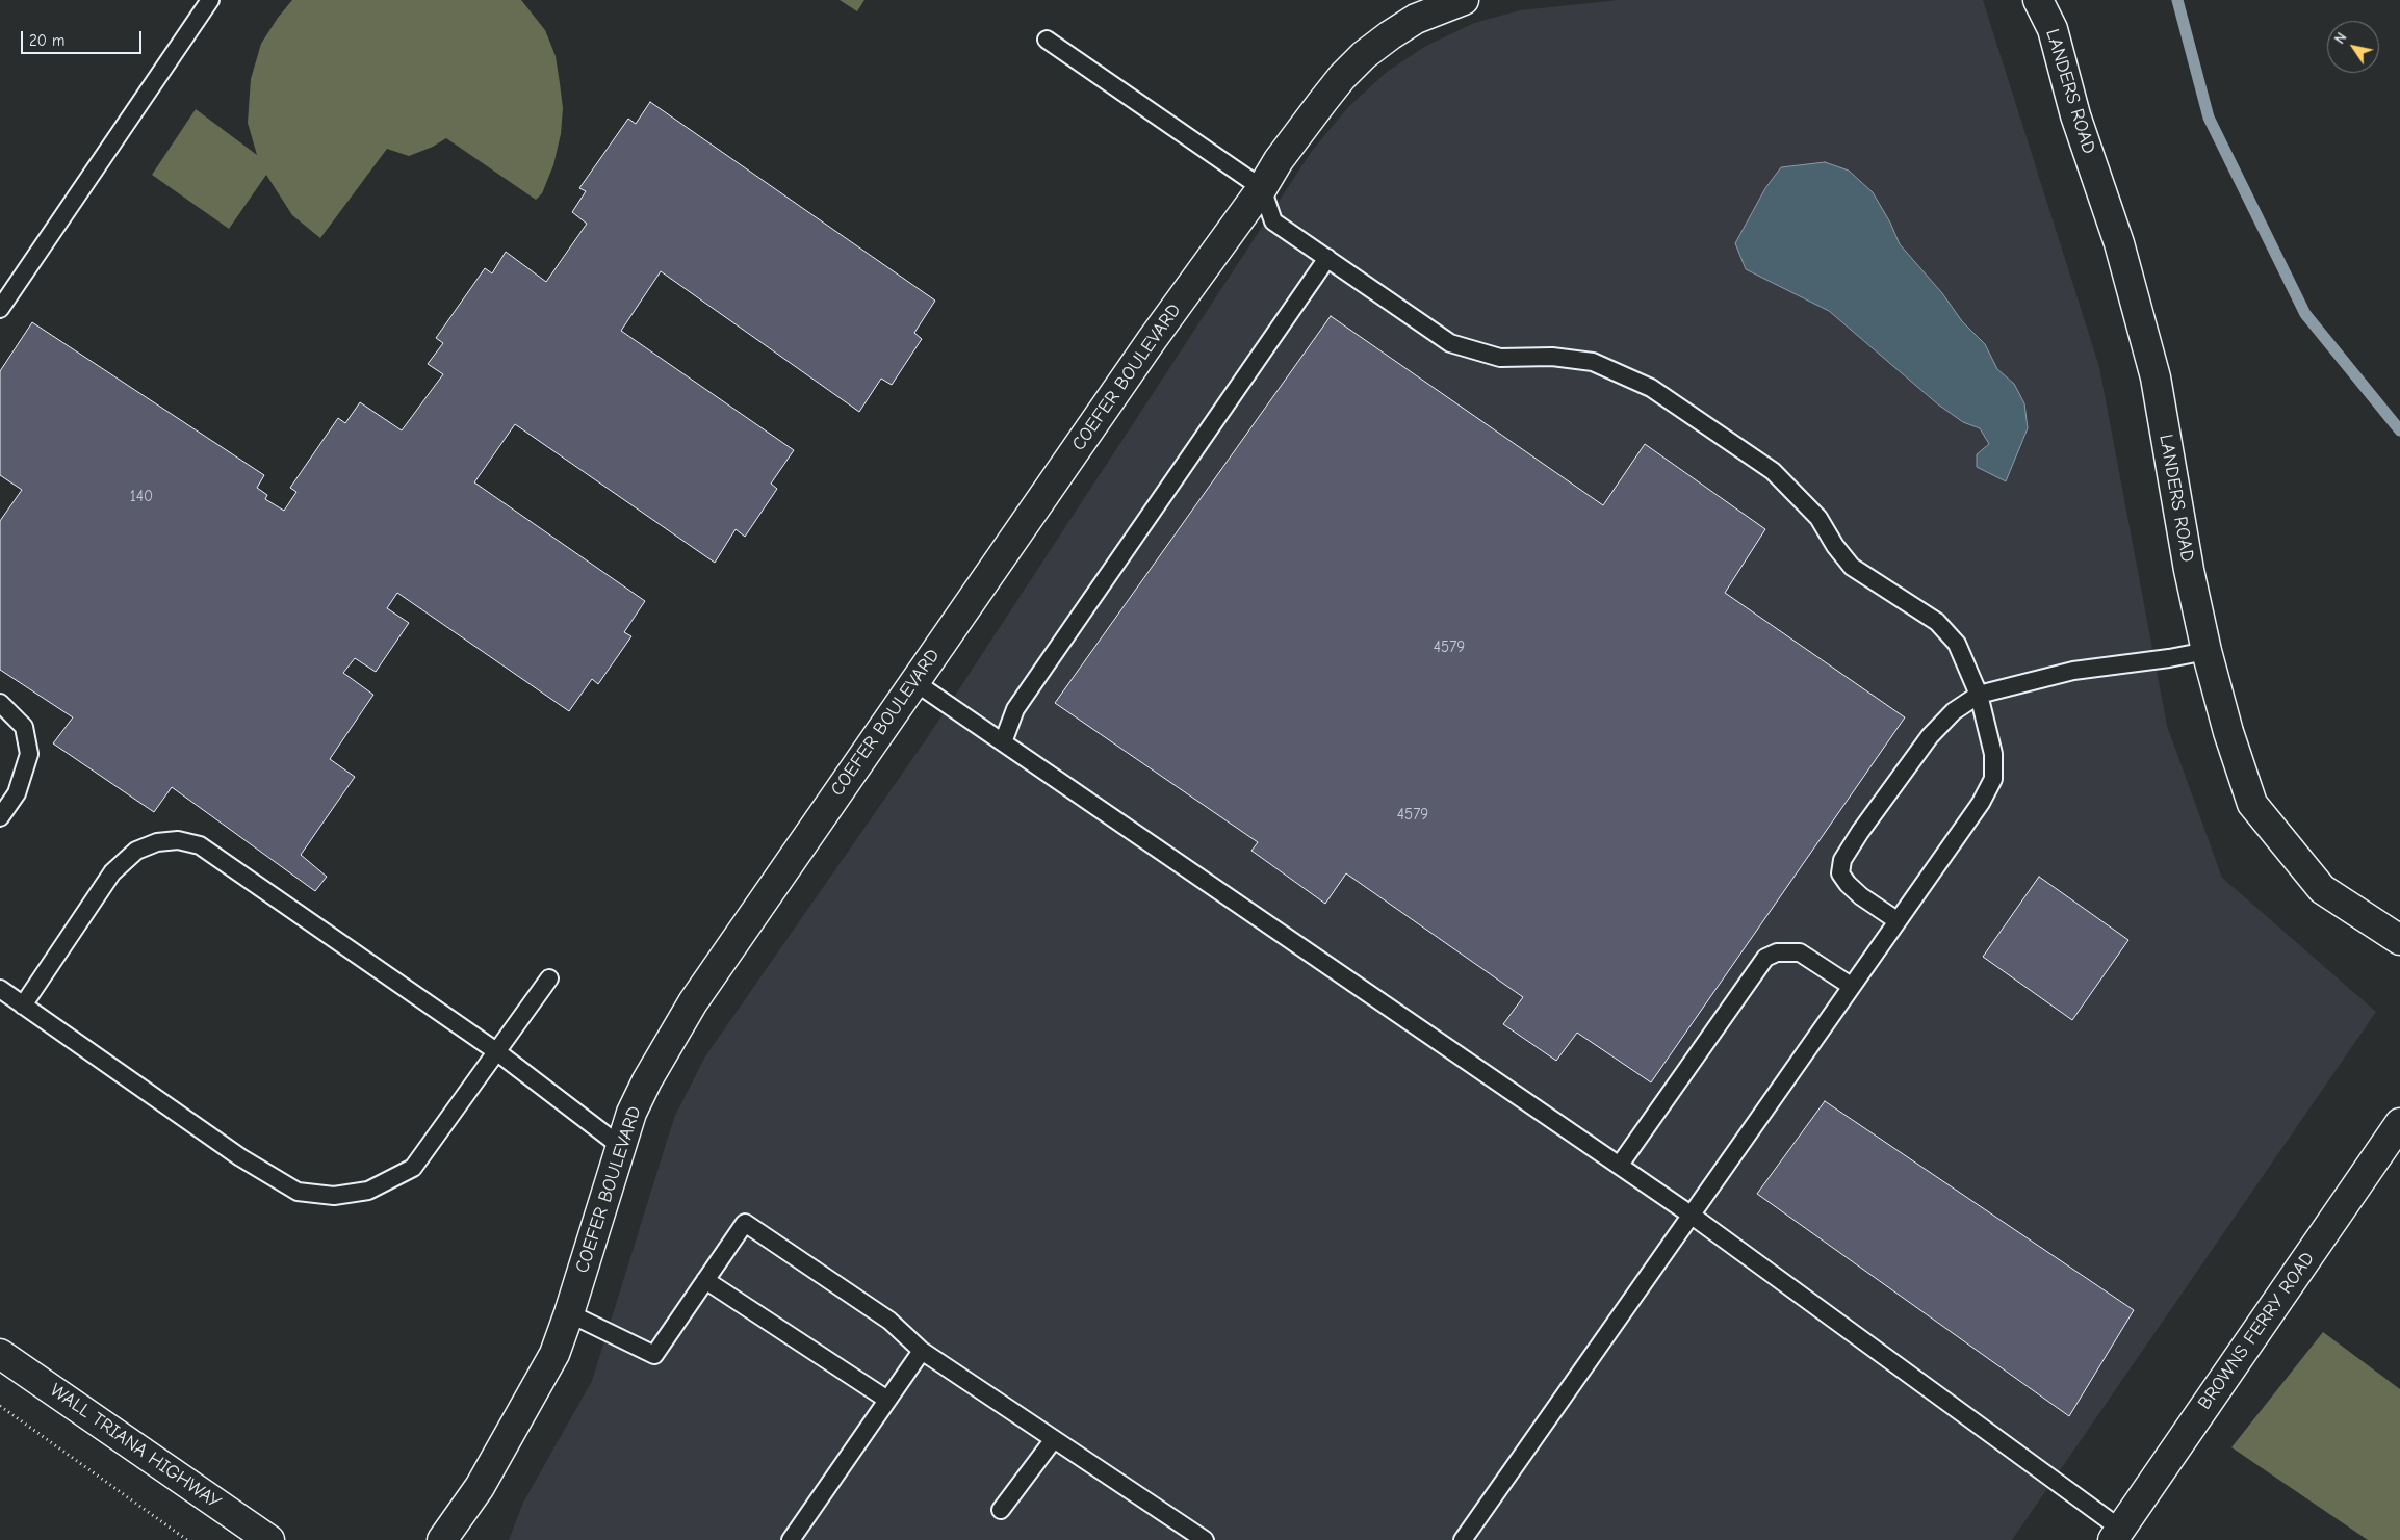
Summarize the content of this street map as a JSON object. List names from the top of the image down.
{
  "streets": {
    "street": [
      "LANDERS ROAD",
      "COEFER BOULEVARD",
      "BROWNS FERRY ROAD",
      "WALL TRIANA HIGHWAY"
    ]
  },
  "house_numbers": ["140", "4579", "4579"],
  "scale_bar": "20 m",
  "north": "top left"
}
